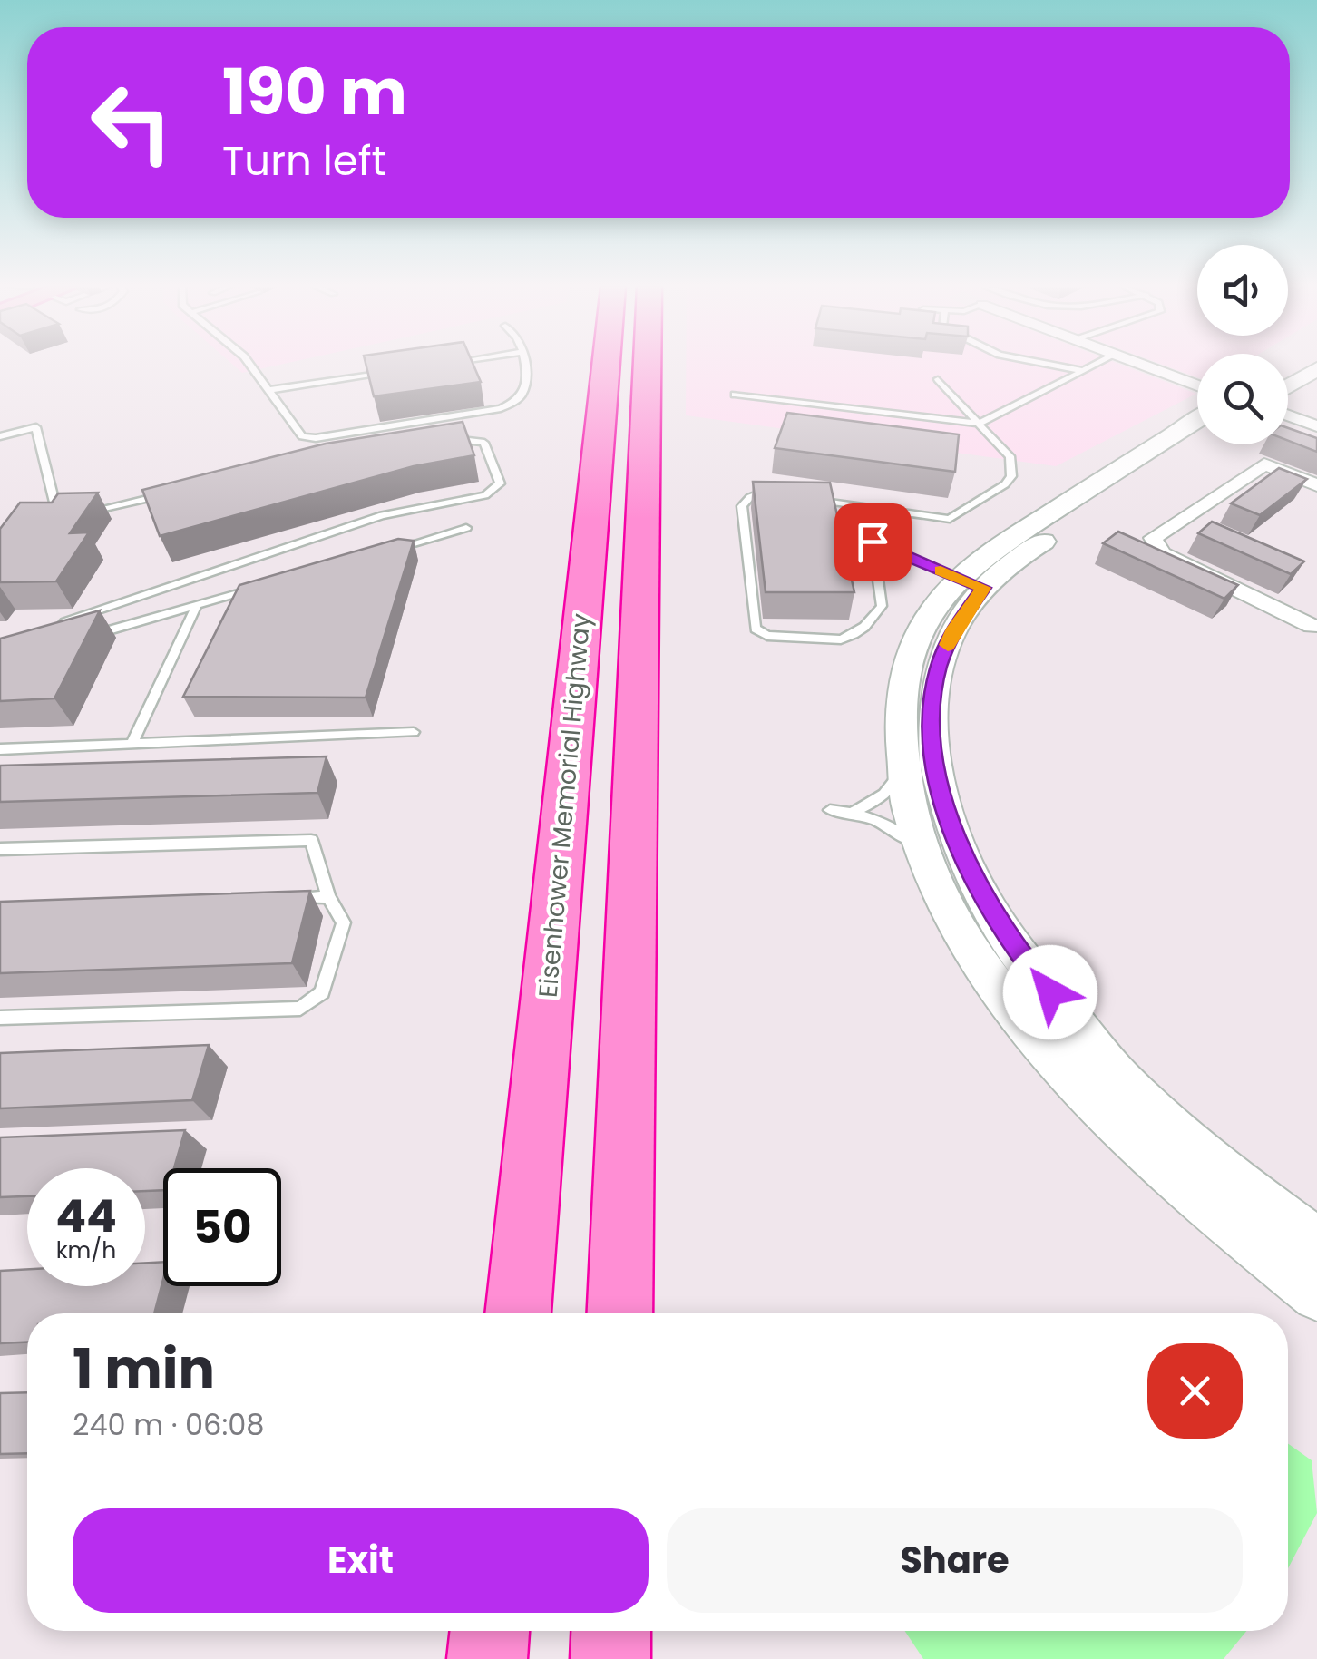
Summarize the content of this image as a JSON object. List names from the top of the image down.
{
  "streets": {
    "highway": ["Eisenhower Memorial Highway"]
  },
  "page": {
    "turn": ["190 m", "Turn left"],
    "speed": "44 km/h",
    "limit": "50",
    "heading": ["1 min", "240 m · 06:08"],
    "buttons": ["Exit", "Share"]
  }
}
